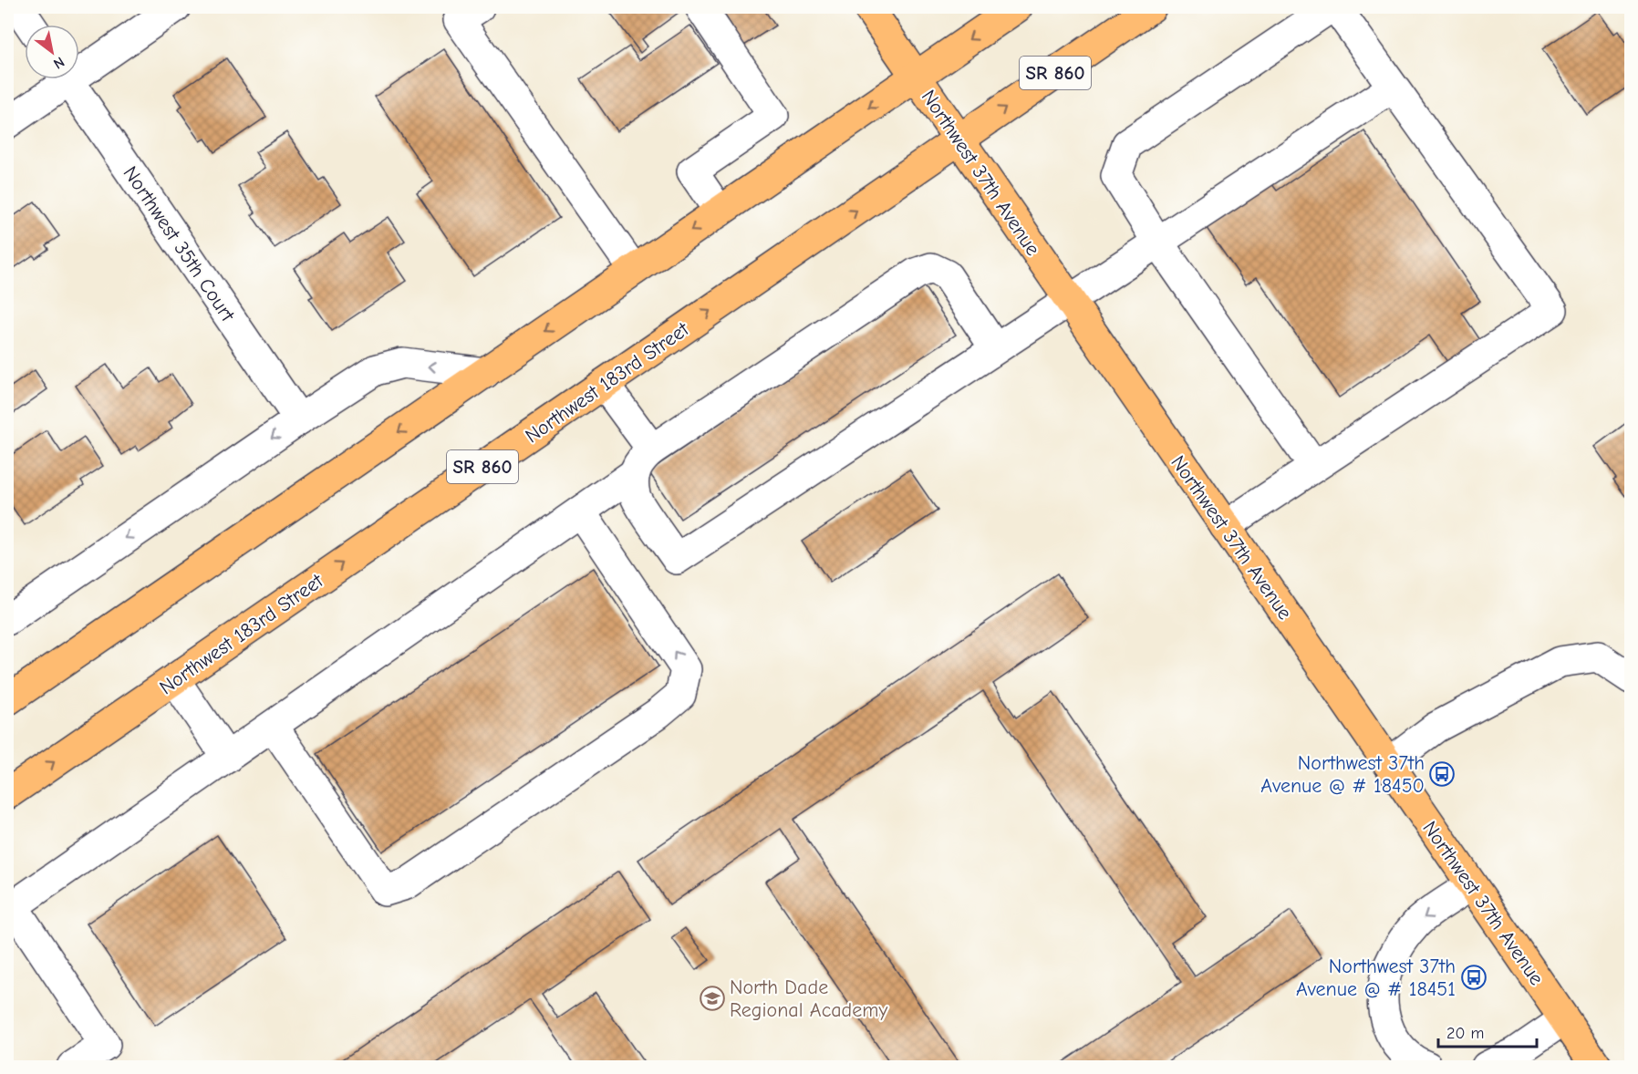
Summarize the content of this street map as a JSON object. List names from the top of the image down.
{
  "streets": {
    "main road": ["SR 860", "Northwest 37th Avenue", "Northwest 183rd Street"],
    "street": ["Northwest 35th Court"]
  },
  "crossings": [
    ["Northwest 37th Avenue", "Northwest 183rd Street"]
  ],
  "places": {
    "bus stop": ["Northwest 37th Avenue @ # 18450", "Northwest 37th Avenue @ # 18451"],
    "school or university": ["North Dade Regional Academy"]
  },
  "scale_bar": "20 m",
  "north": "bottom right"
}
